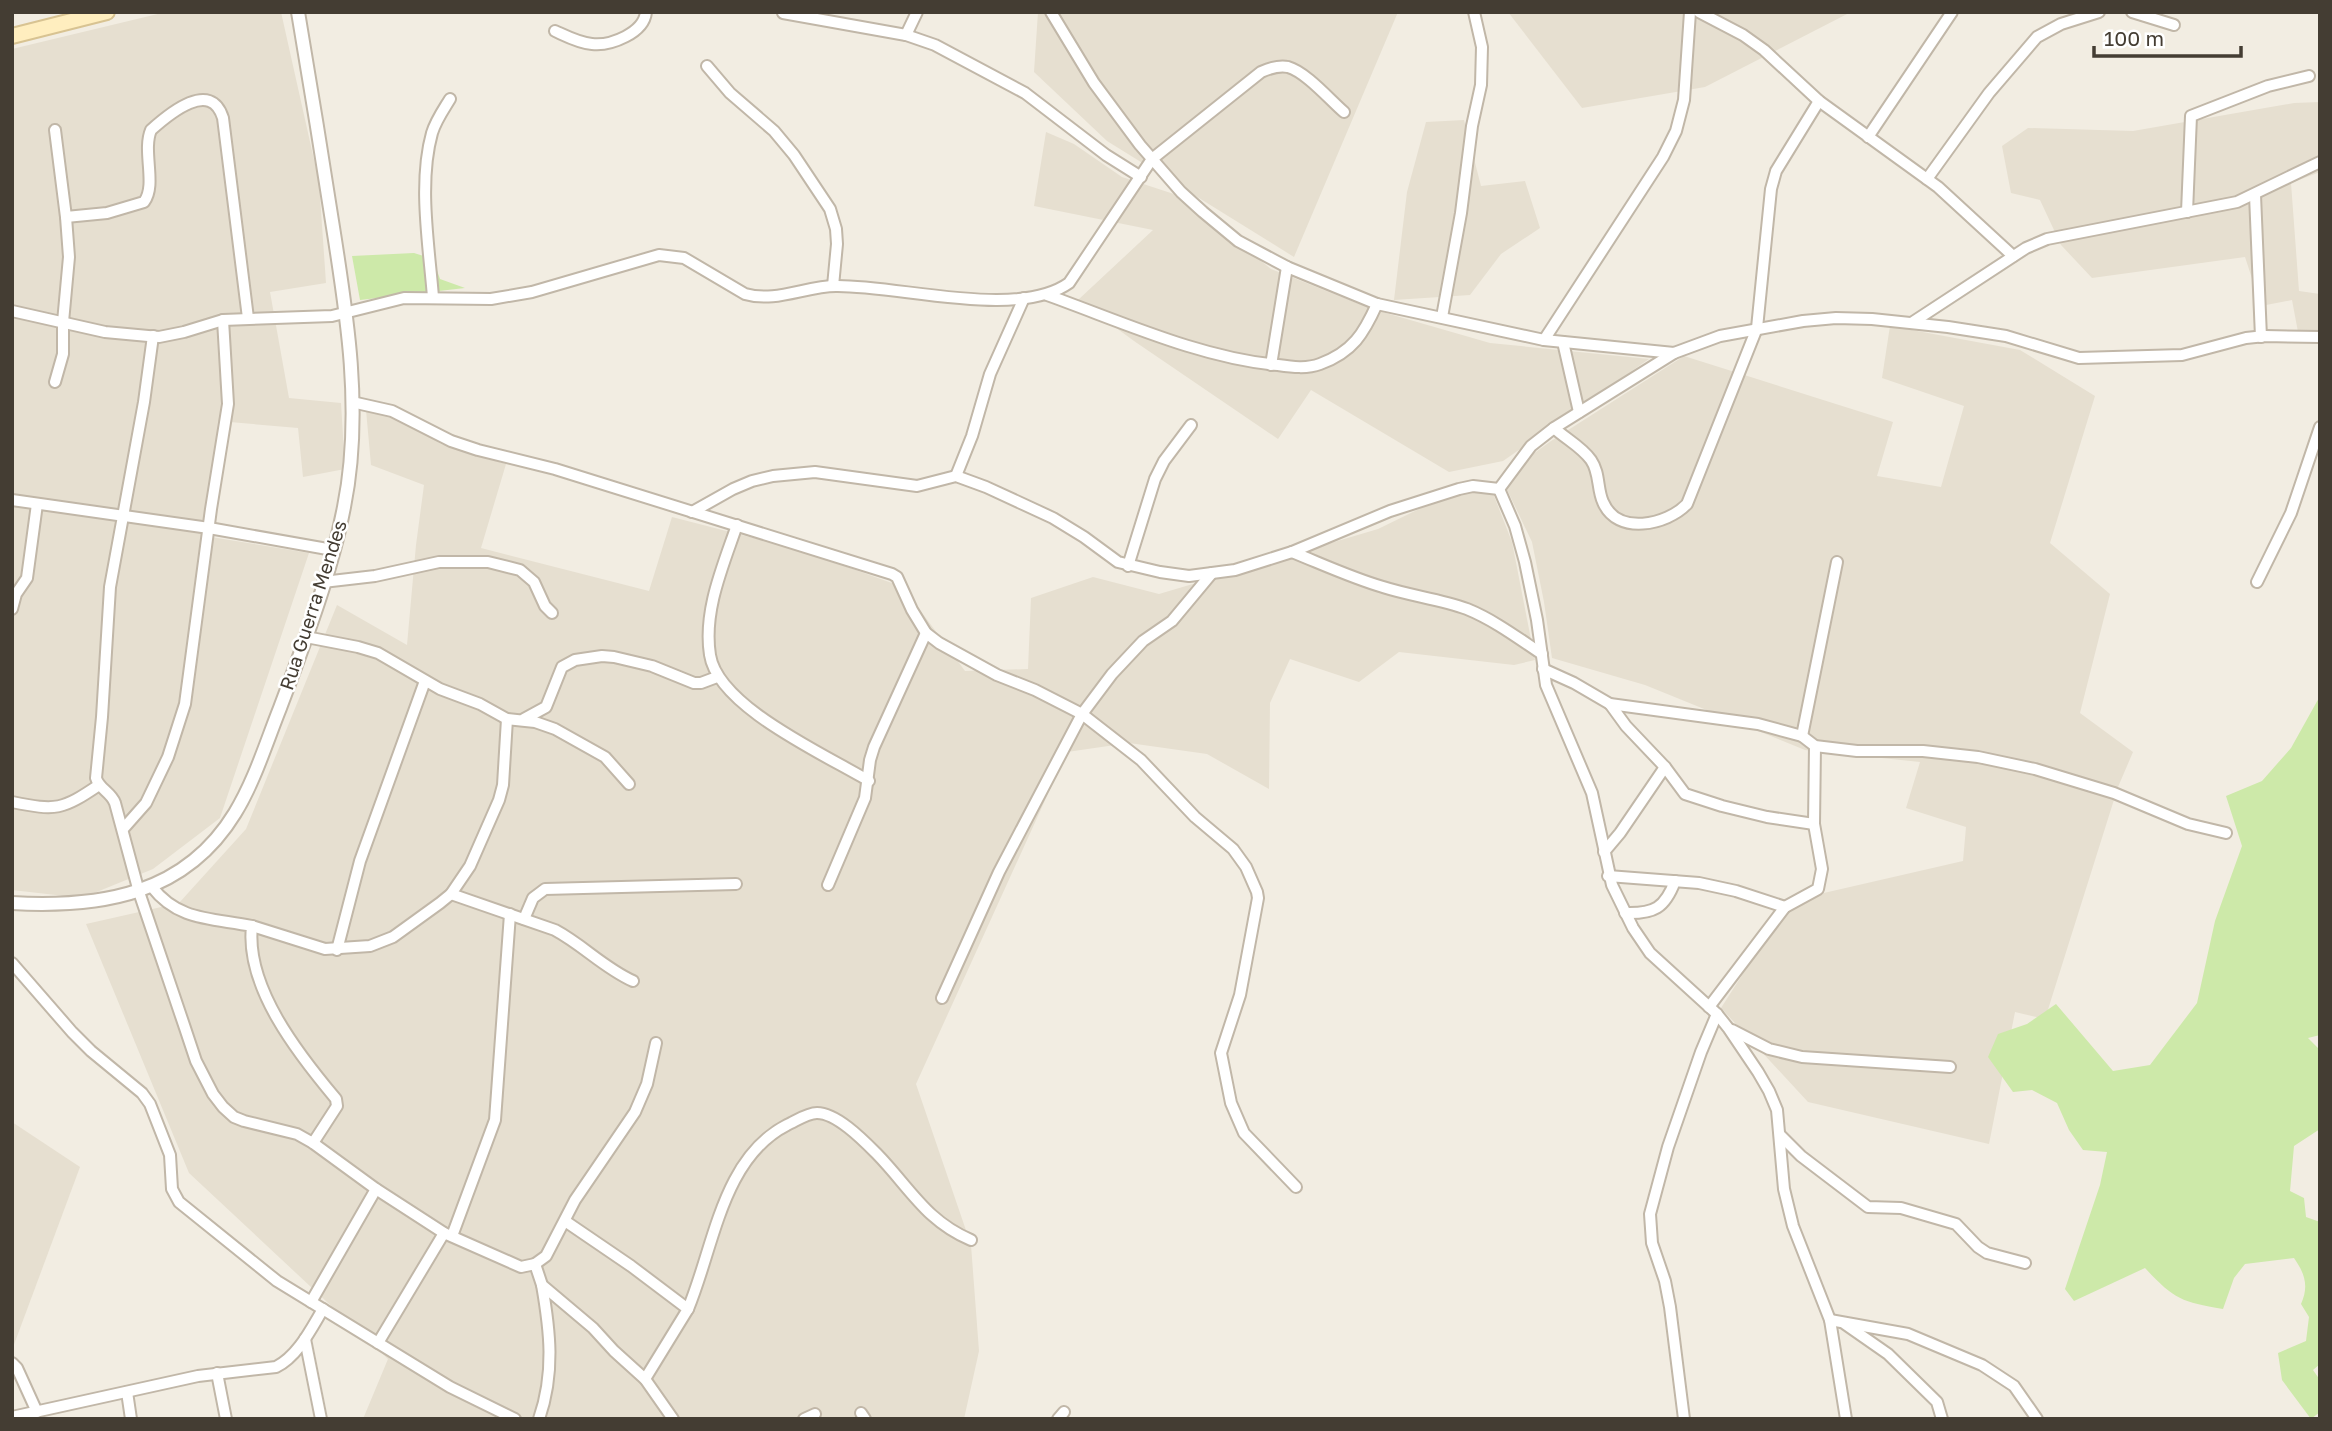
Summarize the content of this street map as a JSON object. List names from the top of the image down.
{
  "streets": {
    "street": ["Rua Guerra Mendes"]
  },
  "scale_bar": "100 m"
}
